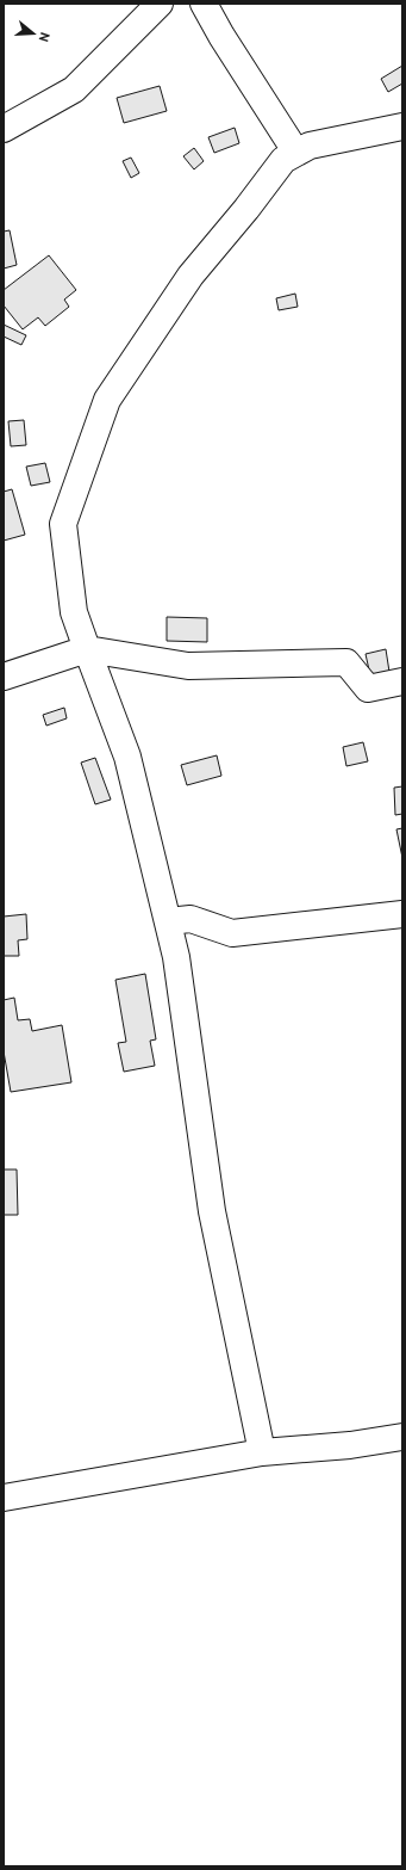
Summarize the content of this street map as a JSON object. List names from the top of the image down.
{
  "north": "right"
}
